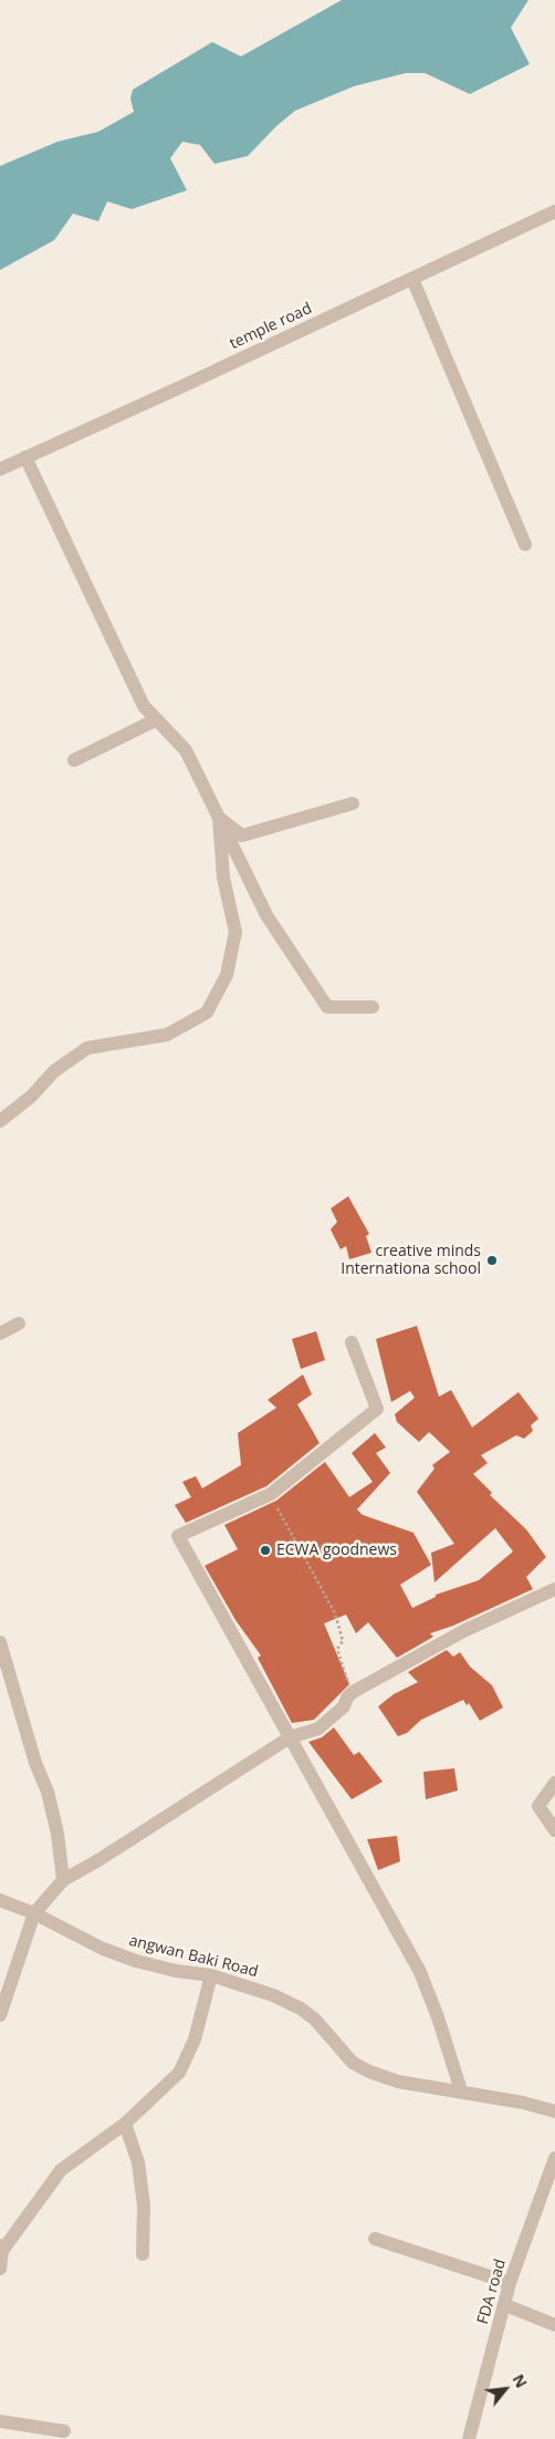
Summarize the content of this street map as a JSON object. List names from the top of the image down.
{
  "streets": {
    "street": ["temple road", "angwan Baki Road", "FDA road"]
  },
  "places": ["creative minds Internationa school", "ECWA goodnews"],
  "north": "top right"
}
